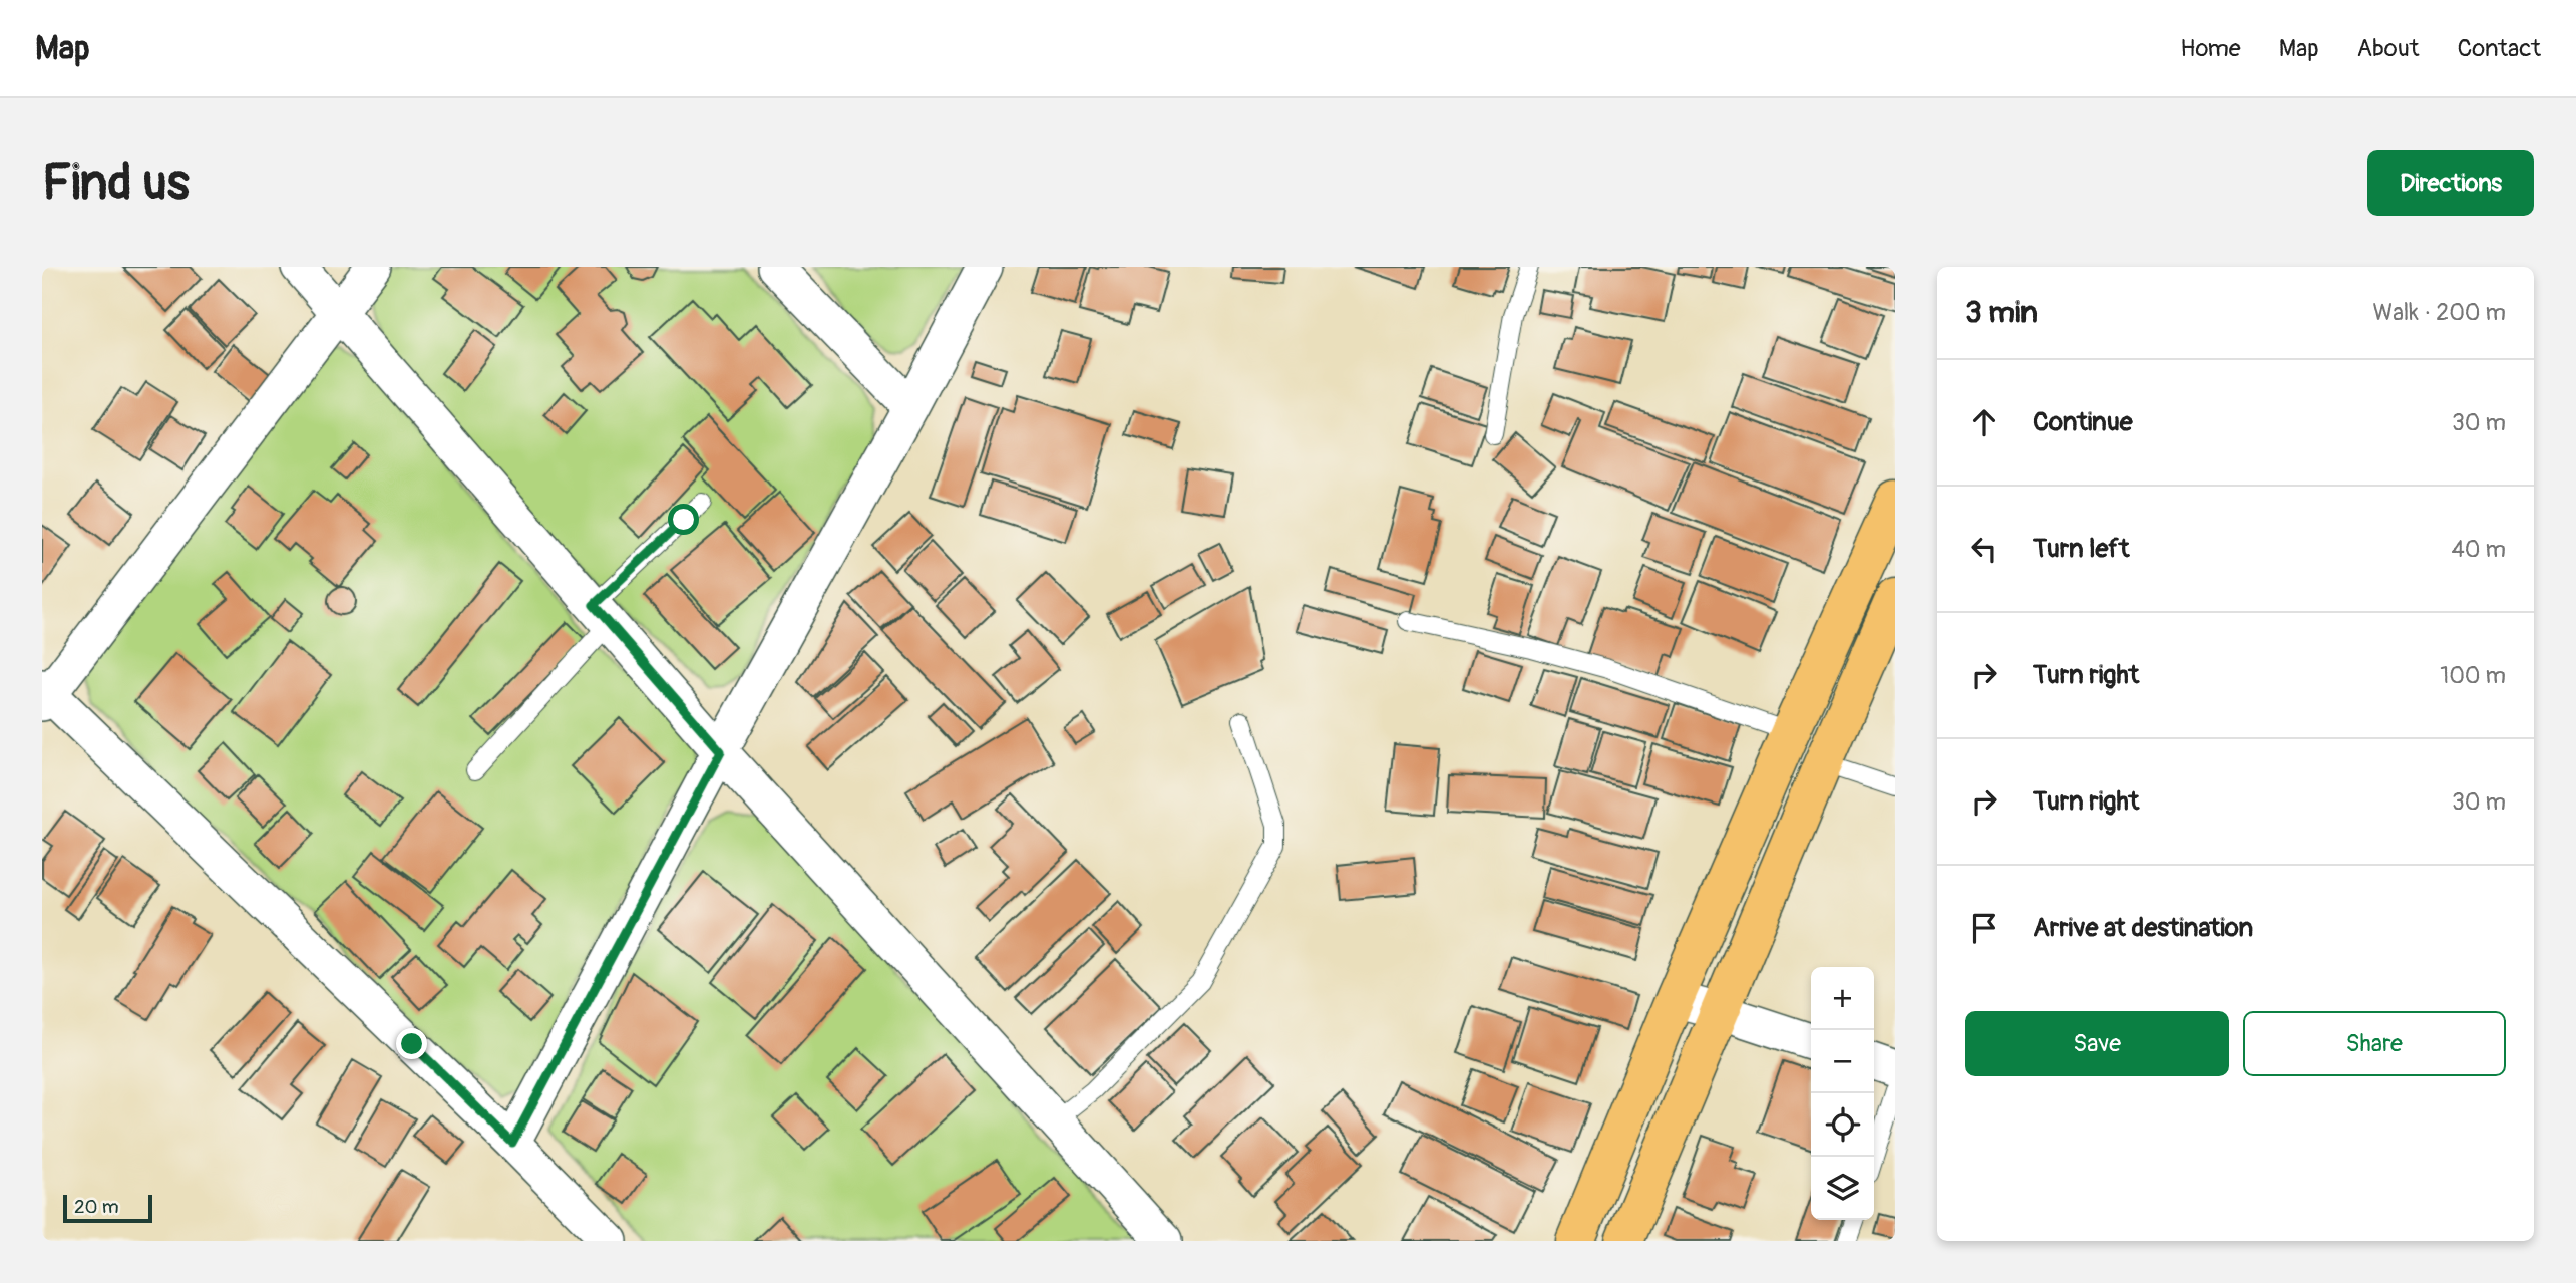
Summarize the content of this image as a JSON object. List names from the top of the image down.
{
  "scale_bar": "20 m",
  "page": {
    "header": "Map",
    "nav": [
      "Home",
      "Map",
      "About",
      "Contact"
    ],
    "buttons": [
      "Directions",
      ["Save", "Share"]
    ],
    "title": "Find us",
    "heading": ["3 min", "Walk · 200 m"],
    "list": [
      ["Continue", "30 m"],
      ["Turn left", "40 m"],
      ["Turn right", "100 m"],
      ["Turn right", "30 m"],
      "Arrive at destination"
    ],
    "map_buttons": ["+", "−"],
    "scale": "20 m"
  }
}
